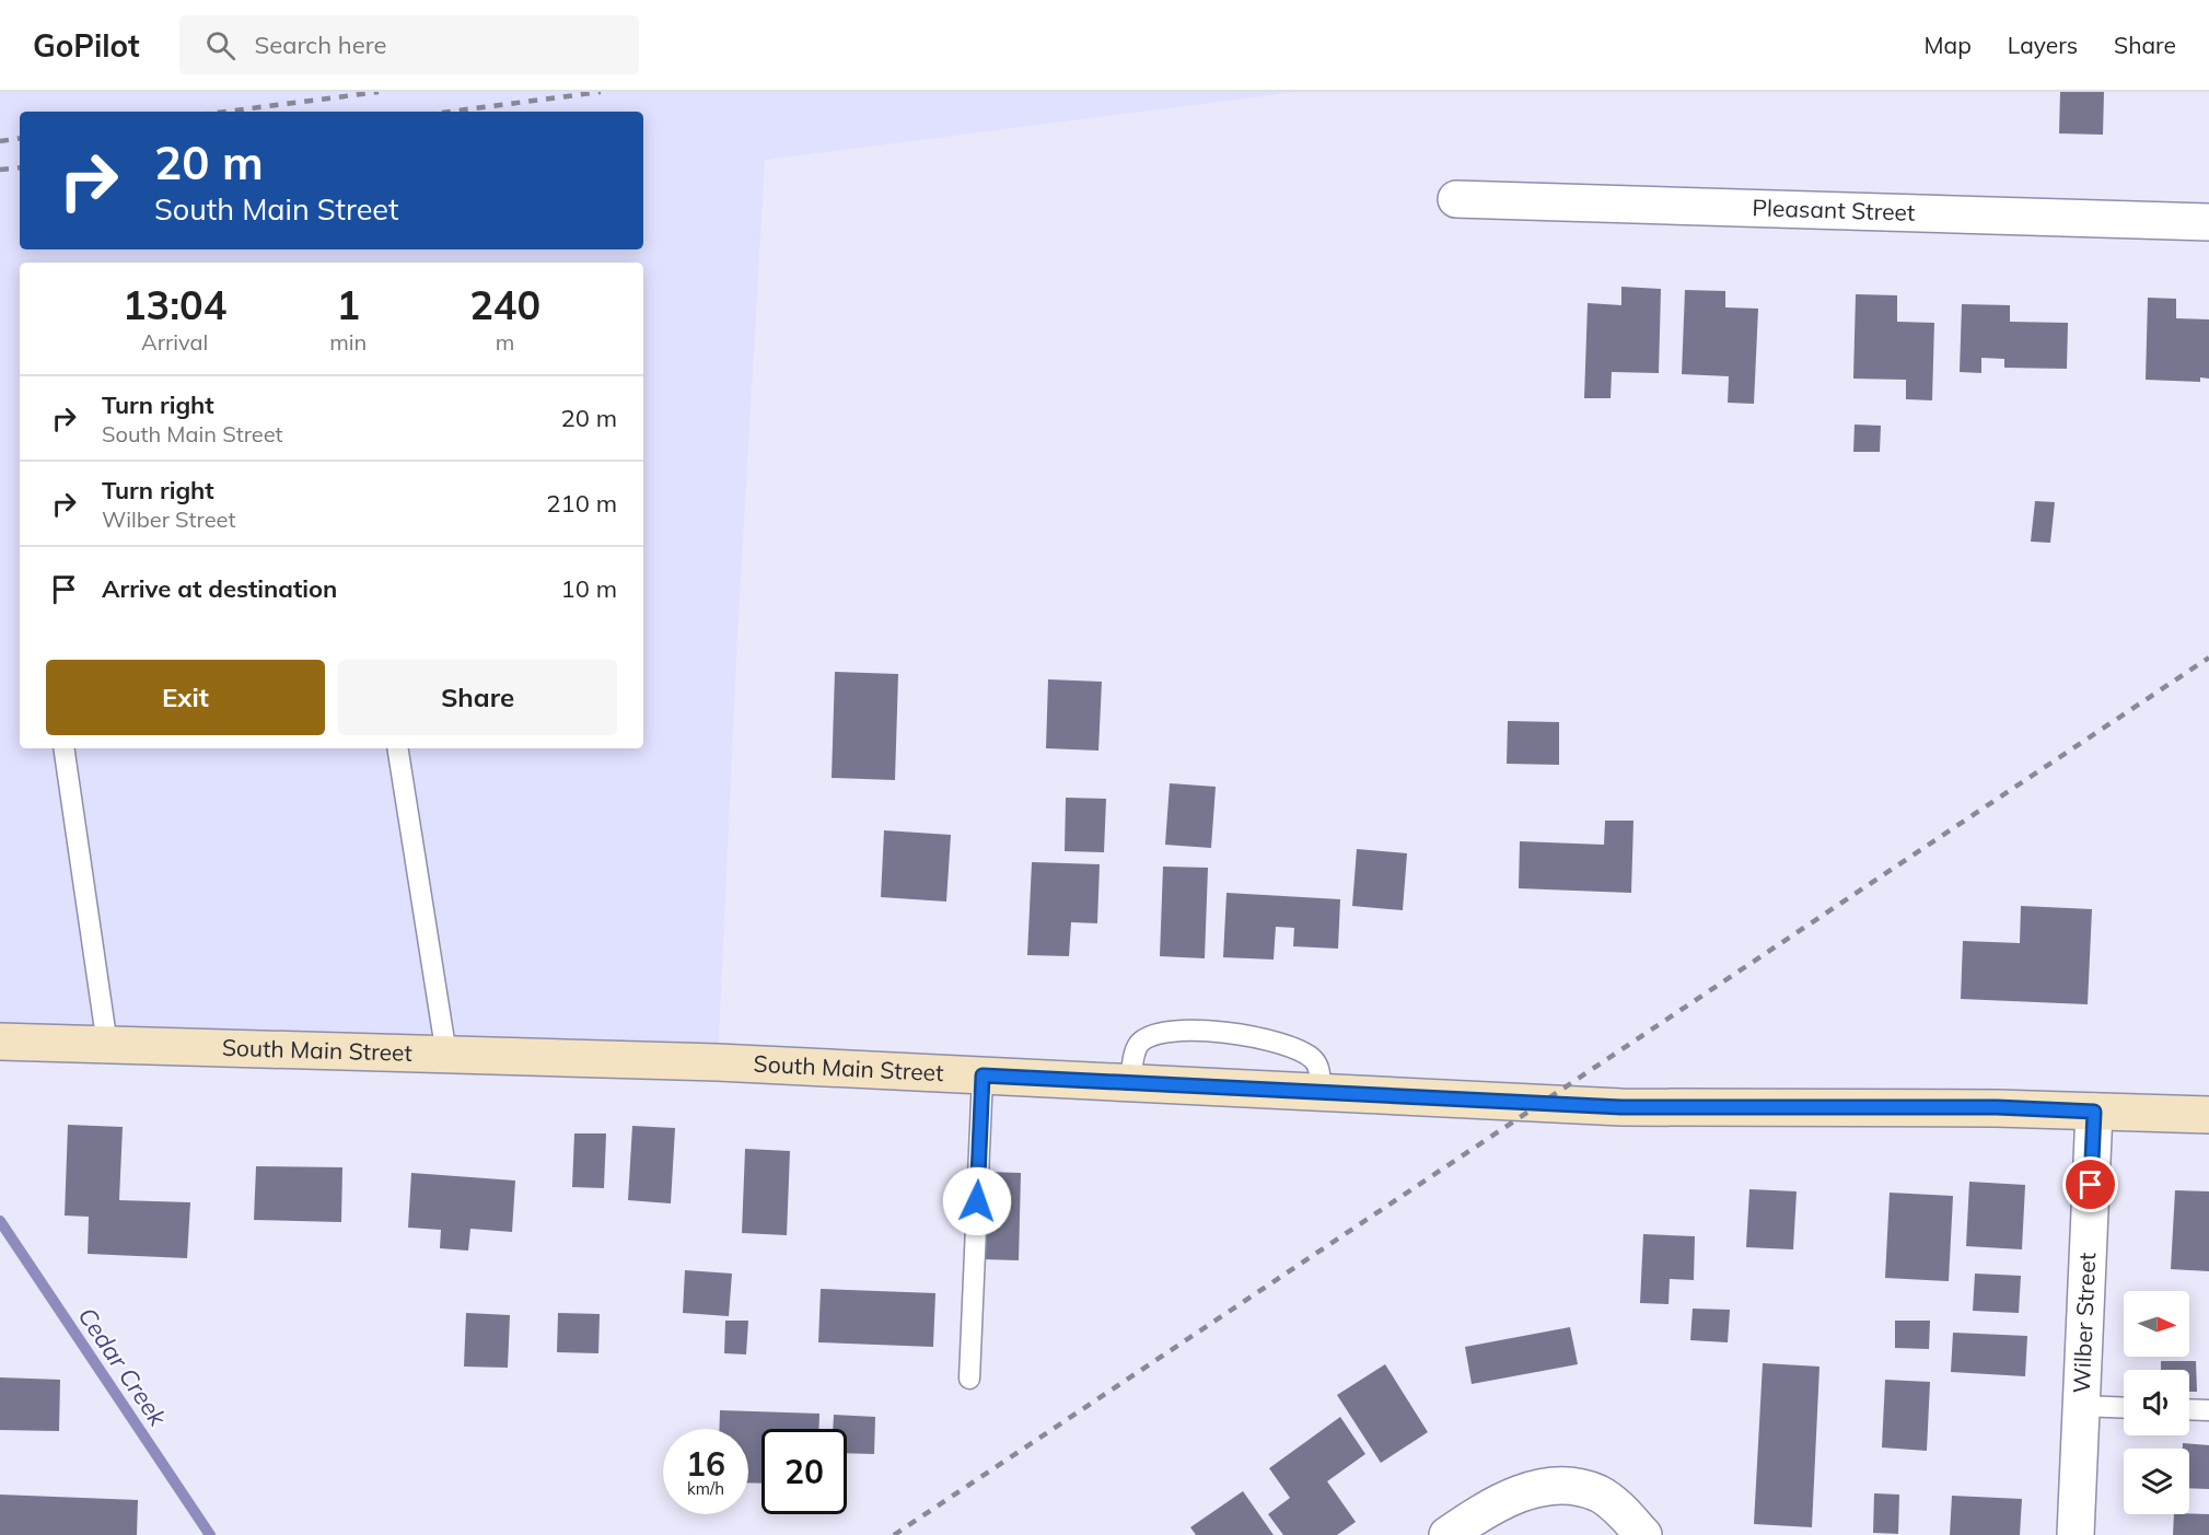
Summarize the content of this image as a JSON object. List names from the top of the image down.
{
  "streets": {
    "street": ["Pleasant Street", "South Main Street", "Wilber Street"]
  },
  "crossings": [
    ["South Main Street", "Wilber Street"]
  ],
  "water": ["Cedar Creek"],
  "north": "right",
  "page": {
    "header": "GoPilot",
    "search": "Search here",
    "nav": ["Map", "Layers", "Share"],
    "turn": ["20 m", "South Main Street"],
    "eta": [
      "13:04",
      "Arrival",
      "1",
      "min",
      "240",
      "m"
    ],
    "list": [
      {
        "name": "Turn right",
        "note": "South Main Street",
        "value": "20 m"
      },
      {
        "name": "Turn right",
        "note": "Wilber Street",
        "value": "210 m"
      },
      {
        "name": "Arrive at destination",
        "value": "10 m"
      }
    ],
    "buttons": ["Exit", "Share"],
    "speed": "16 km/h",
    "limit": "20"
  }
}
